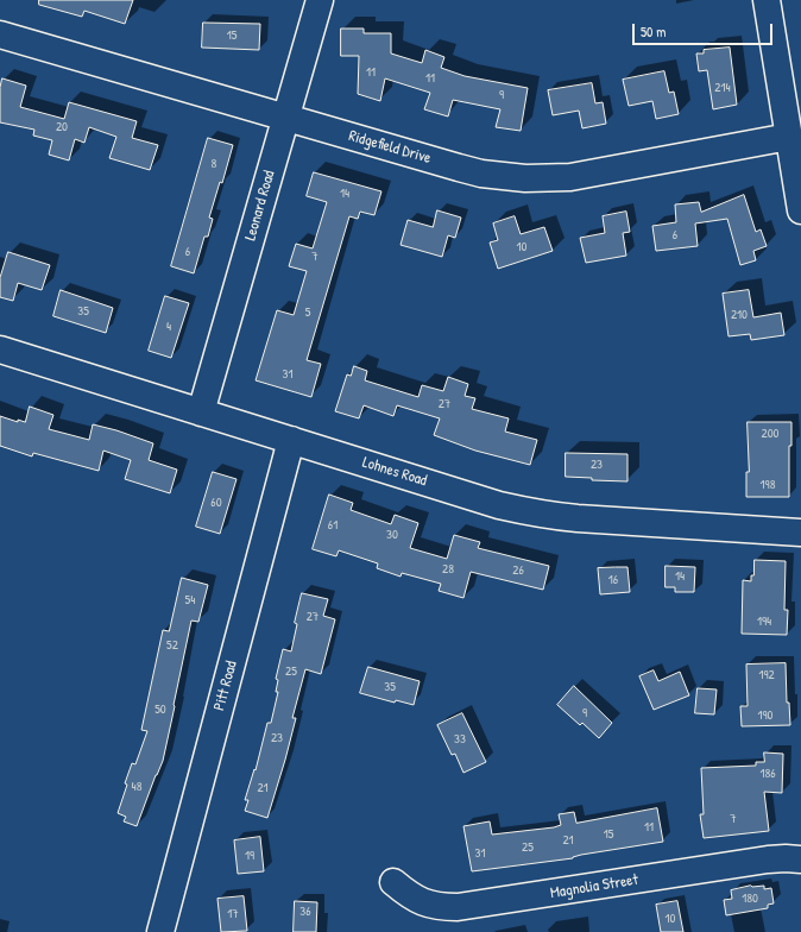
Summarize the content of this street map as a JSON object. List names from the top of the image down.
{
  "streets": {
    "street": [
      "Ridgefield Drive",
      "Leonard Road",
      "Lohnes Road",
      "Pitt Road",
      "Magnolia Street"
    ]
  },
  "crossings": [
    ["Ridgefield Drive", "Leonard Road"],
    ["Leonard Road", "Lohnes Road"],
    ["Lohnes Road", "Pitt Road"]
  ],
  "house_numbers": [
    "15",
    "11",
    "11",
    "214",
    "9",
    "20",
    "8",
    "14",
    "6",
    "10",
    "6",
    "7",
    "35",
    "5",
    "210",
    "4",
    "31",
    "27",
    "200",
    "23",
    "198",
    "60",
    "61",
    "30",
    "28",
    "26",
    "14",
    "16",
    "54",
    "27",
    "194",
    "52",
    "25",
    "192",
    "35",
    "50",
    "9",
    "190",
    "23",
    "33",
    "186",
    "48",
    "21",
    "7",
    "11",
    "15",
    "21",
    "25",
    "31",
    "19",
    "180",
    "36",
    "17",
    "10"
  ],
  "scale_bar": "50 m"
}
